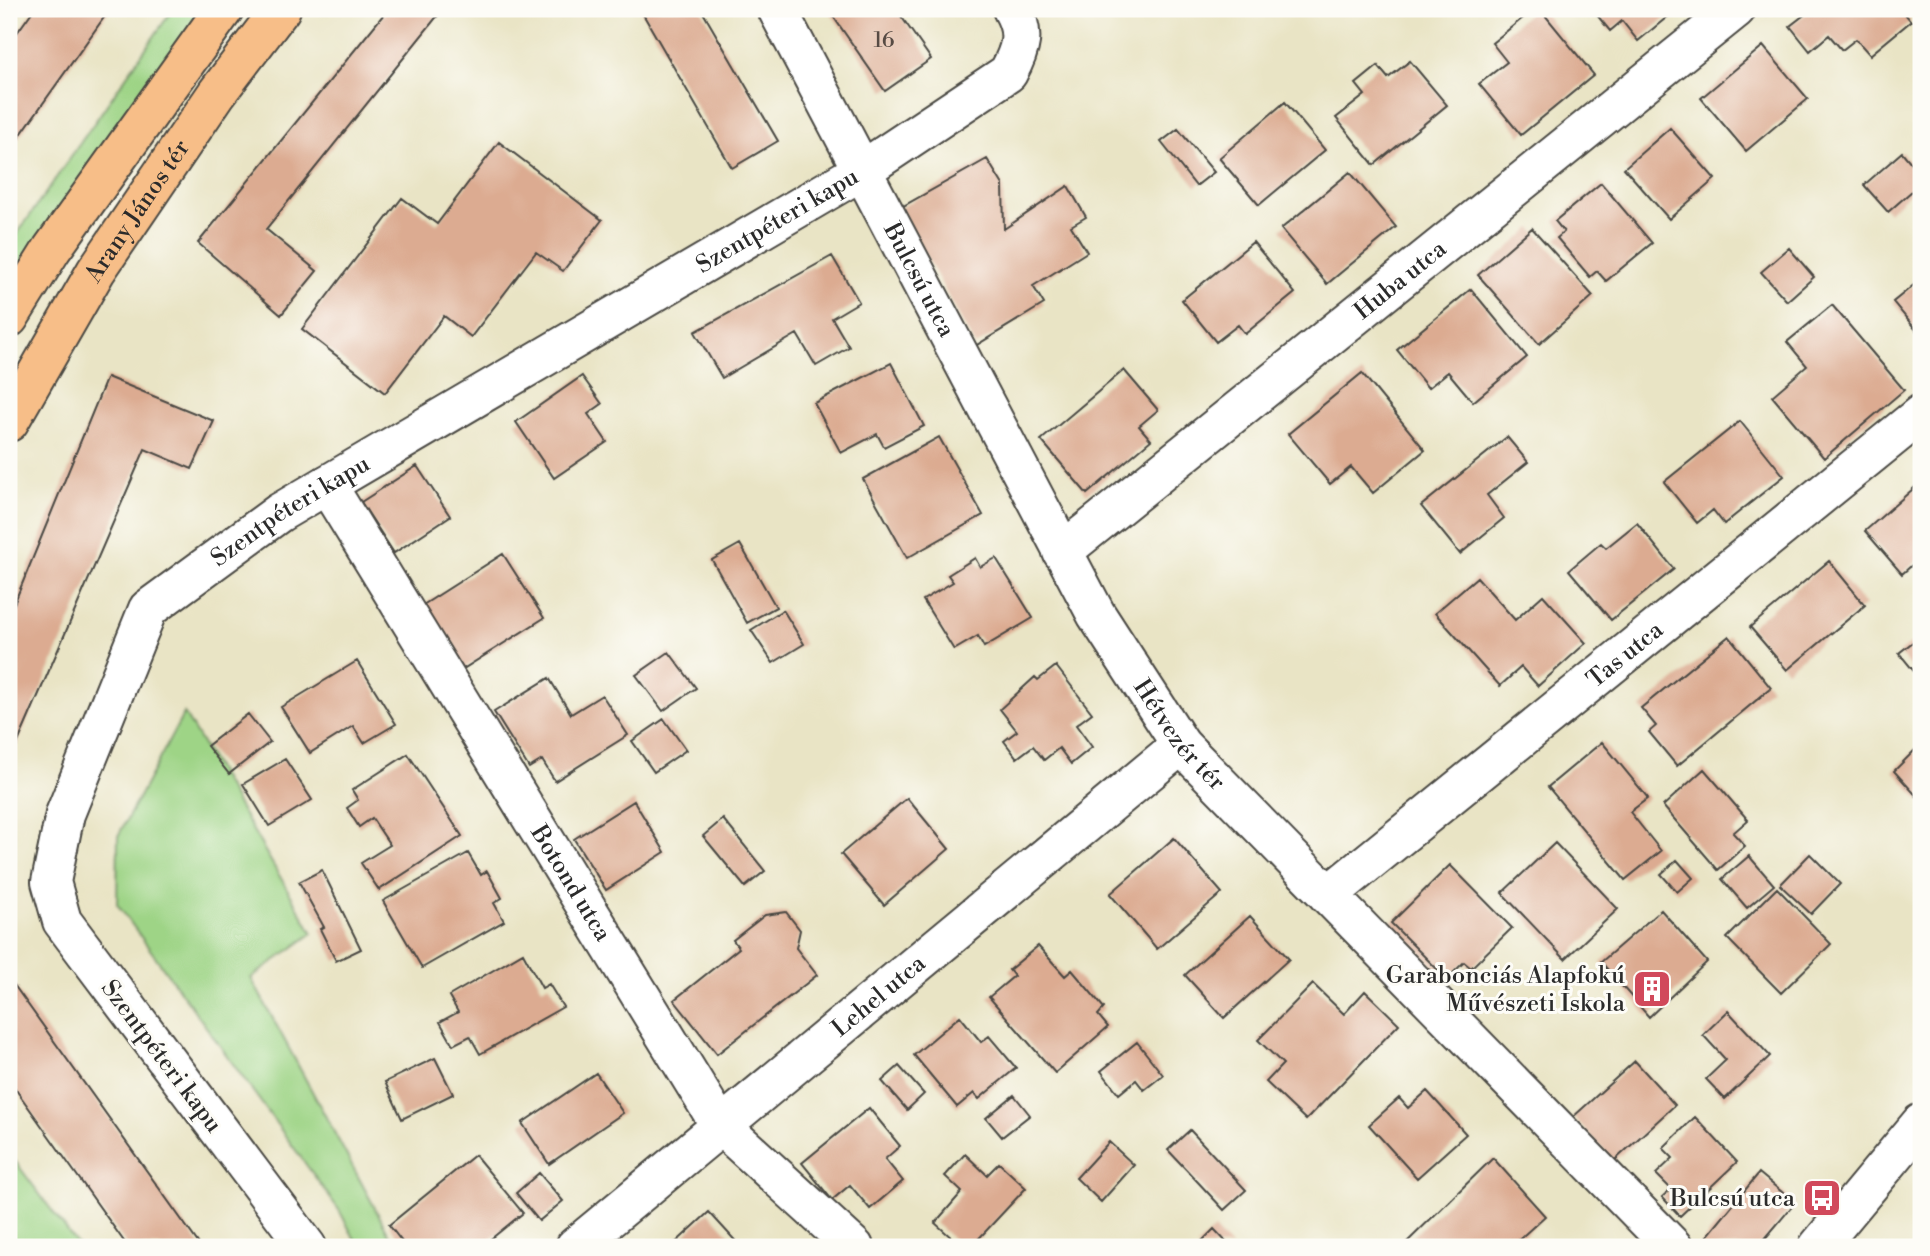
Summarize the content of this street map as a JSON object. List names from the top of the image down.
{
  "streets": {
    "main road": ["Arany János tér"],
    "street": [
      "Szentpéteri kapu",
      "Huba utca",
      "Bulcsú utca",
      "Tas utca",
      "Hétvezér tér",
      "Botond utca",
      "Lehel utca"
    ]
  },
  "crossings": [
    ["Szentpéteri kapu", "Bulcsú utca"],
    ["Szentpéteri kapu", "Botond utca"],
    ["Huba utca", "Bulcsú utca"],
    ["Huba utca", "Hétvezér tér"],
    ["Bulcsú utca", "Hétvezér tér"],
    ["Tas utca", "Hétvezér tér"],
    ["Hétvezér tér", "Lehel utca"],
    ["Botond utca", "Lehel utca"]
  ],
  "places": {
    "building": ["Garabonciás Alapfokú Művészeti Iskola"],
    "bus stop": ["Bulcsú utca"]
  },
  "house_numbers": ["16"]
}
